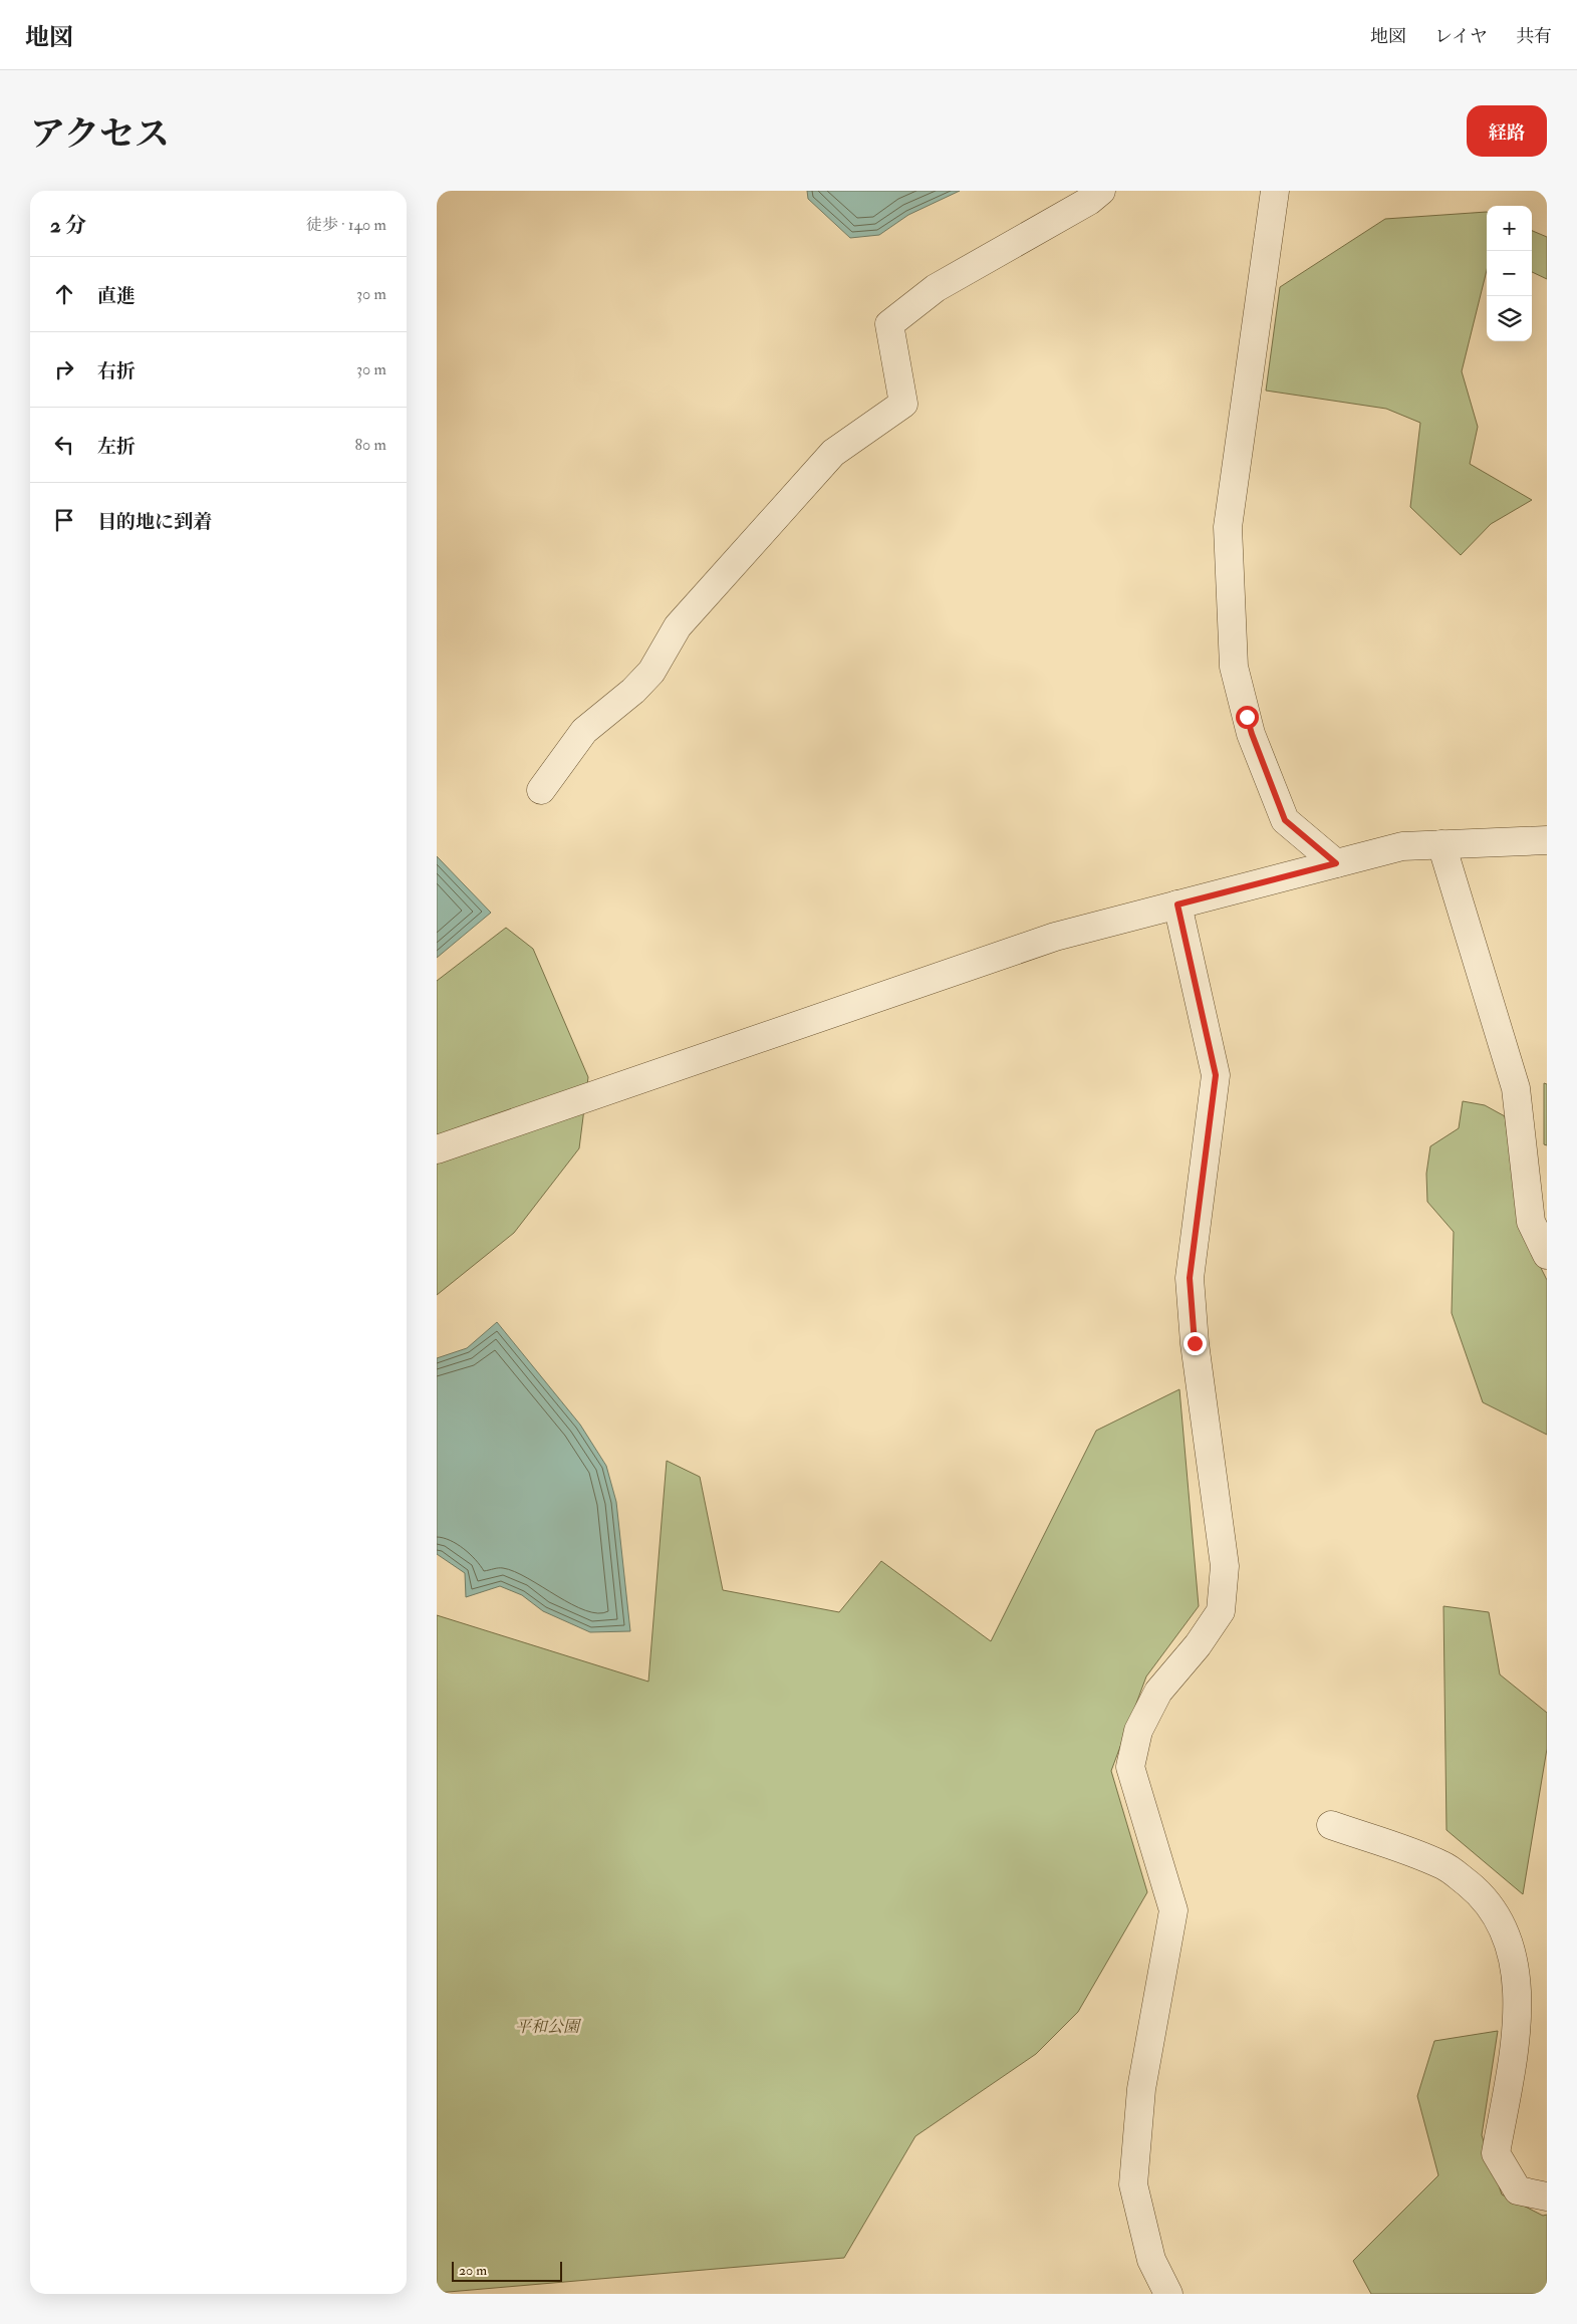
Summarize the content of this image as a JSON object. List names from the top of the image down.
{
  "parks": ["平和公園"],
  "scale_bar": "20 m",
  "page": {
    "header": "地図",
    "nav": ["地図", "レイヤ", "共有"],
    "title": "アクセス",
    "buttons": "経路",
    "heading": ["2 分", "徒歩 · 140 m"],
    "map_buttons": ["+", "−"],
    "list": [
      ["直進", "30 m"],
      ["右折", "30 m"],
      ["左折", "80 m"],
      "目的地に到着"
    ],
    "scale": "20 m"
  }
}
